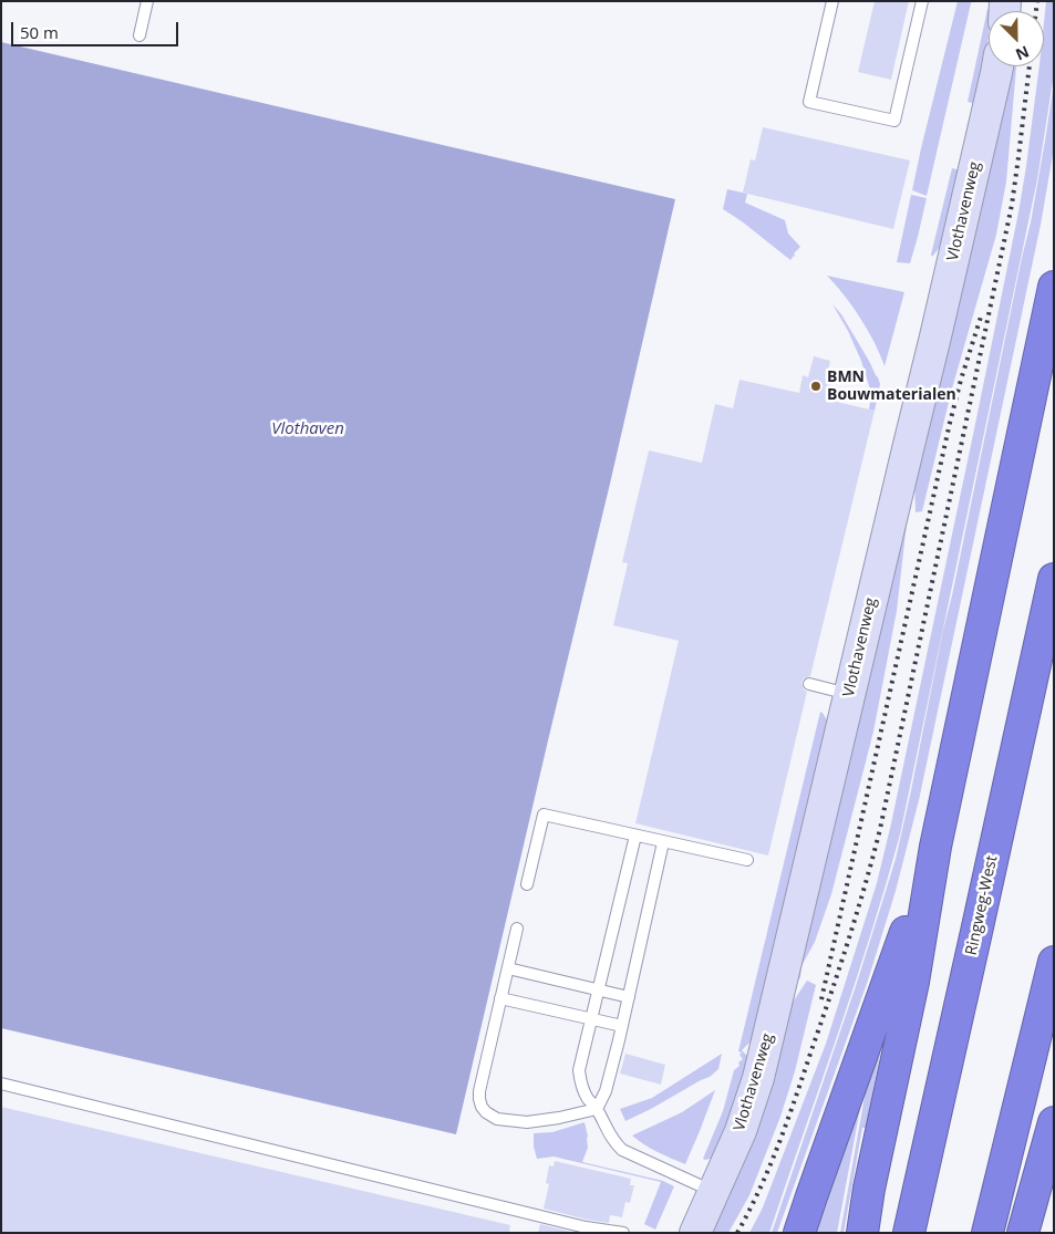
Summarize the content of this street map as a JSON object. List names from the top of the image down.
{
  "streets": {
    "highway": ["Ringweg-West"],
    "main road": ["Vlothavenweg"]
  },
  "water": ["Vlothaven"],
  "places": ["BMN Bouwmaterialen"],
  "scale_bar": "50 m",
  "north": "bottom right"
}
